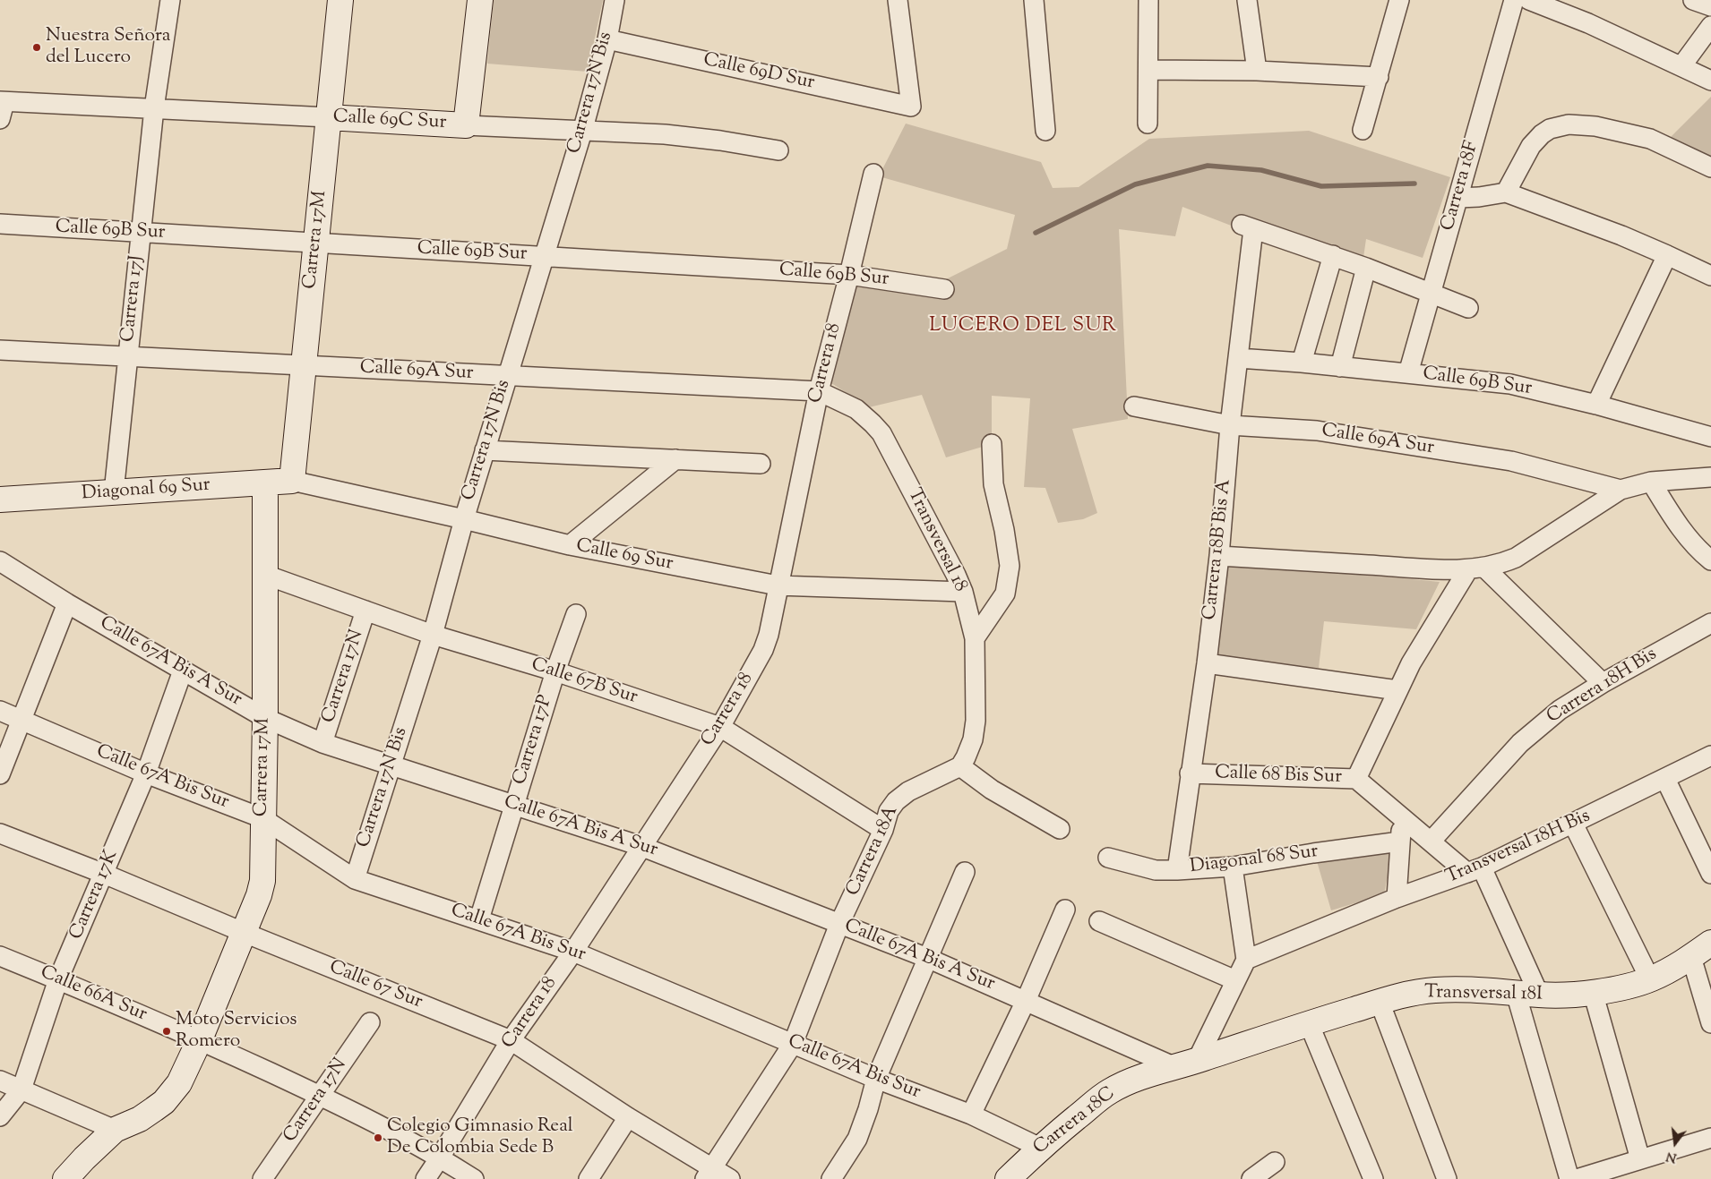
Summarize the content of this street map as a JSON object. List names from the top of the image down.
{
  "streets": {
    "street": [
      "Calle 69D Sur",
      "Carrera 17N Bis",
      "Calle 69C Sur",
      "Carrera 18F",
      "Calle 69B Sur",
      "Carrera 17M",
      "Carrera 17J",
      "Carrera 18",
      "Calle 69A Sur",
      "Diagonal 69 Sur",
      "Transversal 18",
      "Carrera 18B Bis A",
      "Calle 69 Sur",
      "Calle 67A Bis A Sur",
      "Carrera 17N",
      "Calle 67B Sur",
      "Carrera 18H Bis",
      "Carrera 17P",
      "Calle 68 Bis Sur",
      "Calle 67A Bis Sur",
      "Transversal 18H Bis",
      "Carrera 18A",
      "Diagonal 68 Sur",
      "Carrera 17K",
      "Calle 67 Sur",
      "Calle 66A Sur",
      "Transversal 18I",
      "Carrera 18C"
    ]
  },
  "crossings": [
    ["Calle 69D Sur", "Carrera 17N Bis"],
    ["Carrera 17N Bis", "Calle 69C Sur"],
    ["Carrera 17N Bis", "Calle 69B Sur"],
    ["Carrera 17N Bis", "Calle 69A Sur"],
    ["Carrera 17N Bis", "Calle 69 Sur"],
    ["Carrera 17N Bis", "Calle 67A Bis A Sur"],
    ["Carrera 17N Bis", "Calle 67B Sur"],
    ["Carrera 17N Bis", "Calle 67A Bis Sur"],
    ["Calle 69C Sur", "Carrera 17M"],
    ["Calle 69C Sur", "Carrera 17J"],
    ["Carrera 18F", "Calle 69B Sur"],
    ["Calle 69B Sur", "Carrera 17M"],
    ["Calle 69B Sur", "Carrera 17J"],
    ["Calle 69B Sur", "Carrera 18"],
    ["Calle 69B Sur", "Carrera 18B Bis A"],
    ["Carrera 17M", "Calle 69A Sur"],
    ["Carrera 17M", "Diagonal 69 Sur"],
    ["Carrera 17M", "Calle 69 Sur"],
    ["Carrera 17M", "Calle 67A Bis A Sur"],
    ["Carrera 17M", "Calle 67B Sur"],
    ["Carrera 17M", "Calle 67A Bis Sur"],
    ["Carrera 17M", "Calle 67 Sur"],
    ["Carrera 17M", "Calle 66A Sur"],
    ["Carrera 17J", "Calle 69A Sur"],
    ["Carrera 17J", "Diagonal 69 Sur"],
    ["Carrera 18", "Calle 69A Sur"],
    ["Carrera 18", "Calle 69 Sur"],
    ["Carrera 18", "Calle 67A Bis A Sur"],
    ["Carrera 18", "Calle 67B Sur"],
    ["Carrera 18", "Calle 67A Bis Sur"],
    ["Carrera 18", "Calle 67 Sur"],
    ["Carrera 18", "Calle 66A Sur"],
    ["Calle 69A Sur", "Transversal 18"],
    ["Calle 69A Sur", "Carrera 18B Bis A"],
    ["Diagonal 69 Sur", "Calle 69 Sur"],
    ["Transversal 18", "Calle 69 Sur"],
    ["Transversal 18", "Carrera 18A"],
    ["Carrera 18B Bis A", "Calle 68 Bis Sur"],
    ["Carrera 18B Bis A", "Diagonal 68 Sur"],
    ["Calle 67A Bis A Sur", "Carrera 17N"],
    ["Calle 67A Bis A Sur", "Carrera 17P"],
    ["Calle 67A Bis A Sur", "Carrera 18A"],
    ["Calle 67A Bis A Sur", "Carrera 17K"],
    ["Calle 67A Bis A Sur", "Transversal 18I"],
    ["Calle 67A Bis A Sur", "Carrera 18C"],
    ["Carrera 17N", "Calle 67B Sur"],
    ["Carrera 17N", "Calle 66A Sur"],
    ["Calle 67B Sur", "Carrera 17P"],
    ["Calle 67B Sur", "Carrera 18A"],
    ["Carrera 18H Bis", "Calle 68 Bis Sur"],
    ["Carrera 17P", "Calle 67A Bis Sur"],
    ["Calle 68 Bis Sur", "Transversal 18H Bis"],
    ["Calle 67A Bis Sur", "Carrera 18A"],
    ["Calle 67A Bis Sur", "Carrera 17K"],
    ["Calle 67A Bis Sur", "Carrera 18C"],
    ["Carrera 18A", "Calle 67 Sur"],
    ["Carrera 17K", "Calle 67 Sur"],
    ["Carrera 17K", "Calle 66A Sur"],
    ["Transversal 18I", "Carrera 18C"]
  ],
  "districts": ["LUCERO DEL SUR"],
  "places": ["Nuestra Señora del Lucero", "Moto Servicios Romero", "Colegio Gimnasio Real De Colombia Sede B"],
  "north": "bottom"
}
